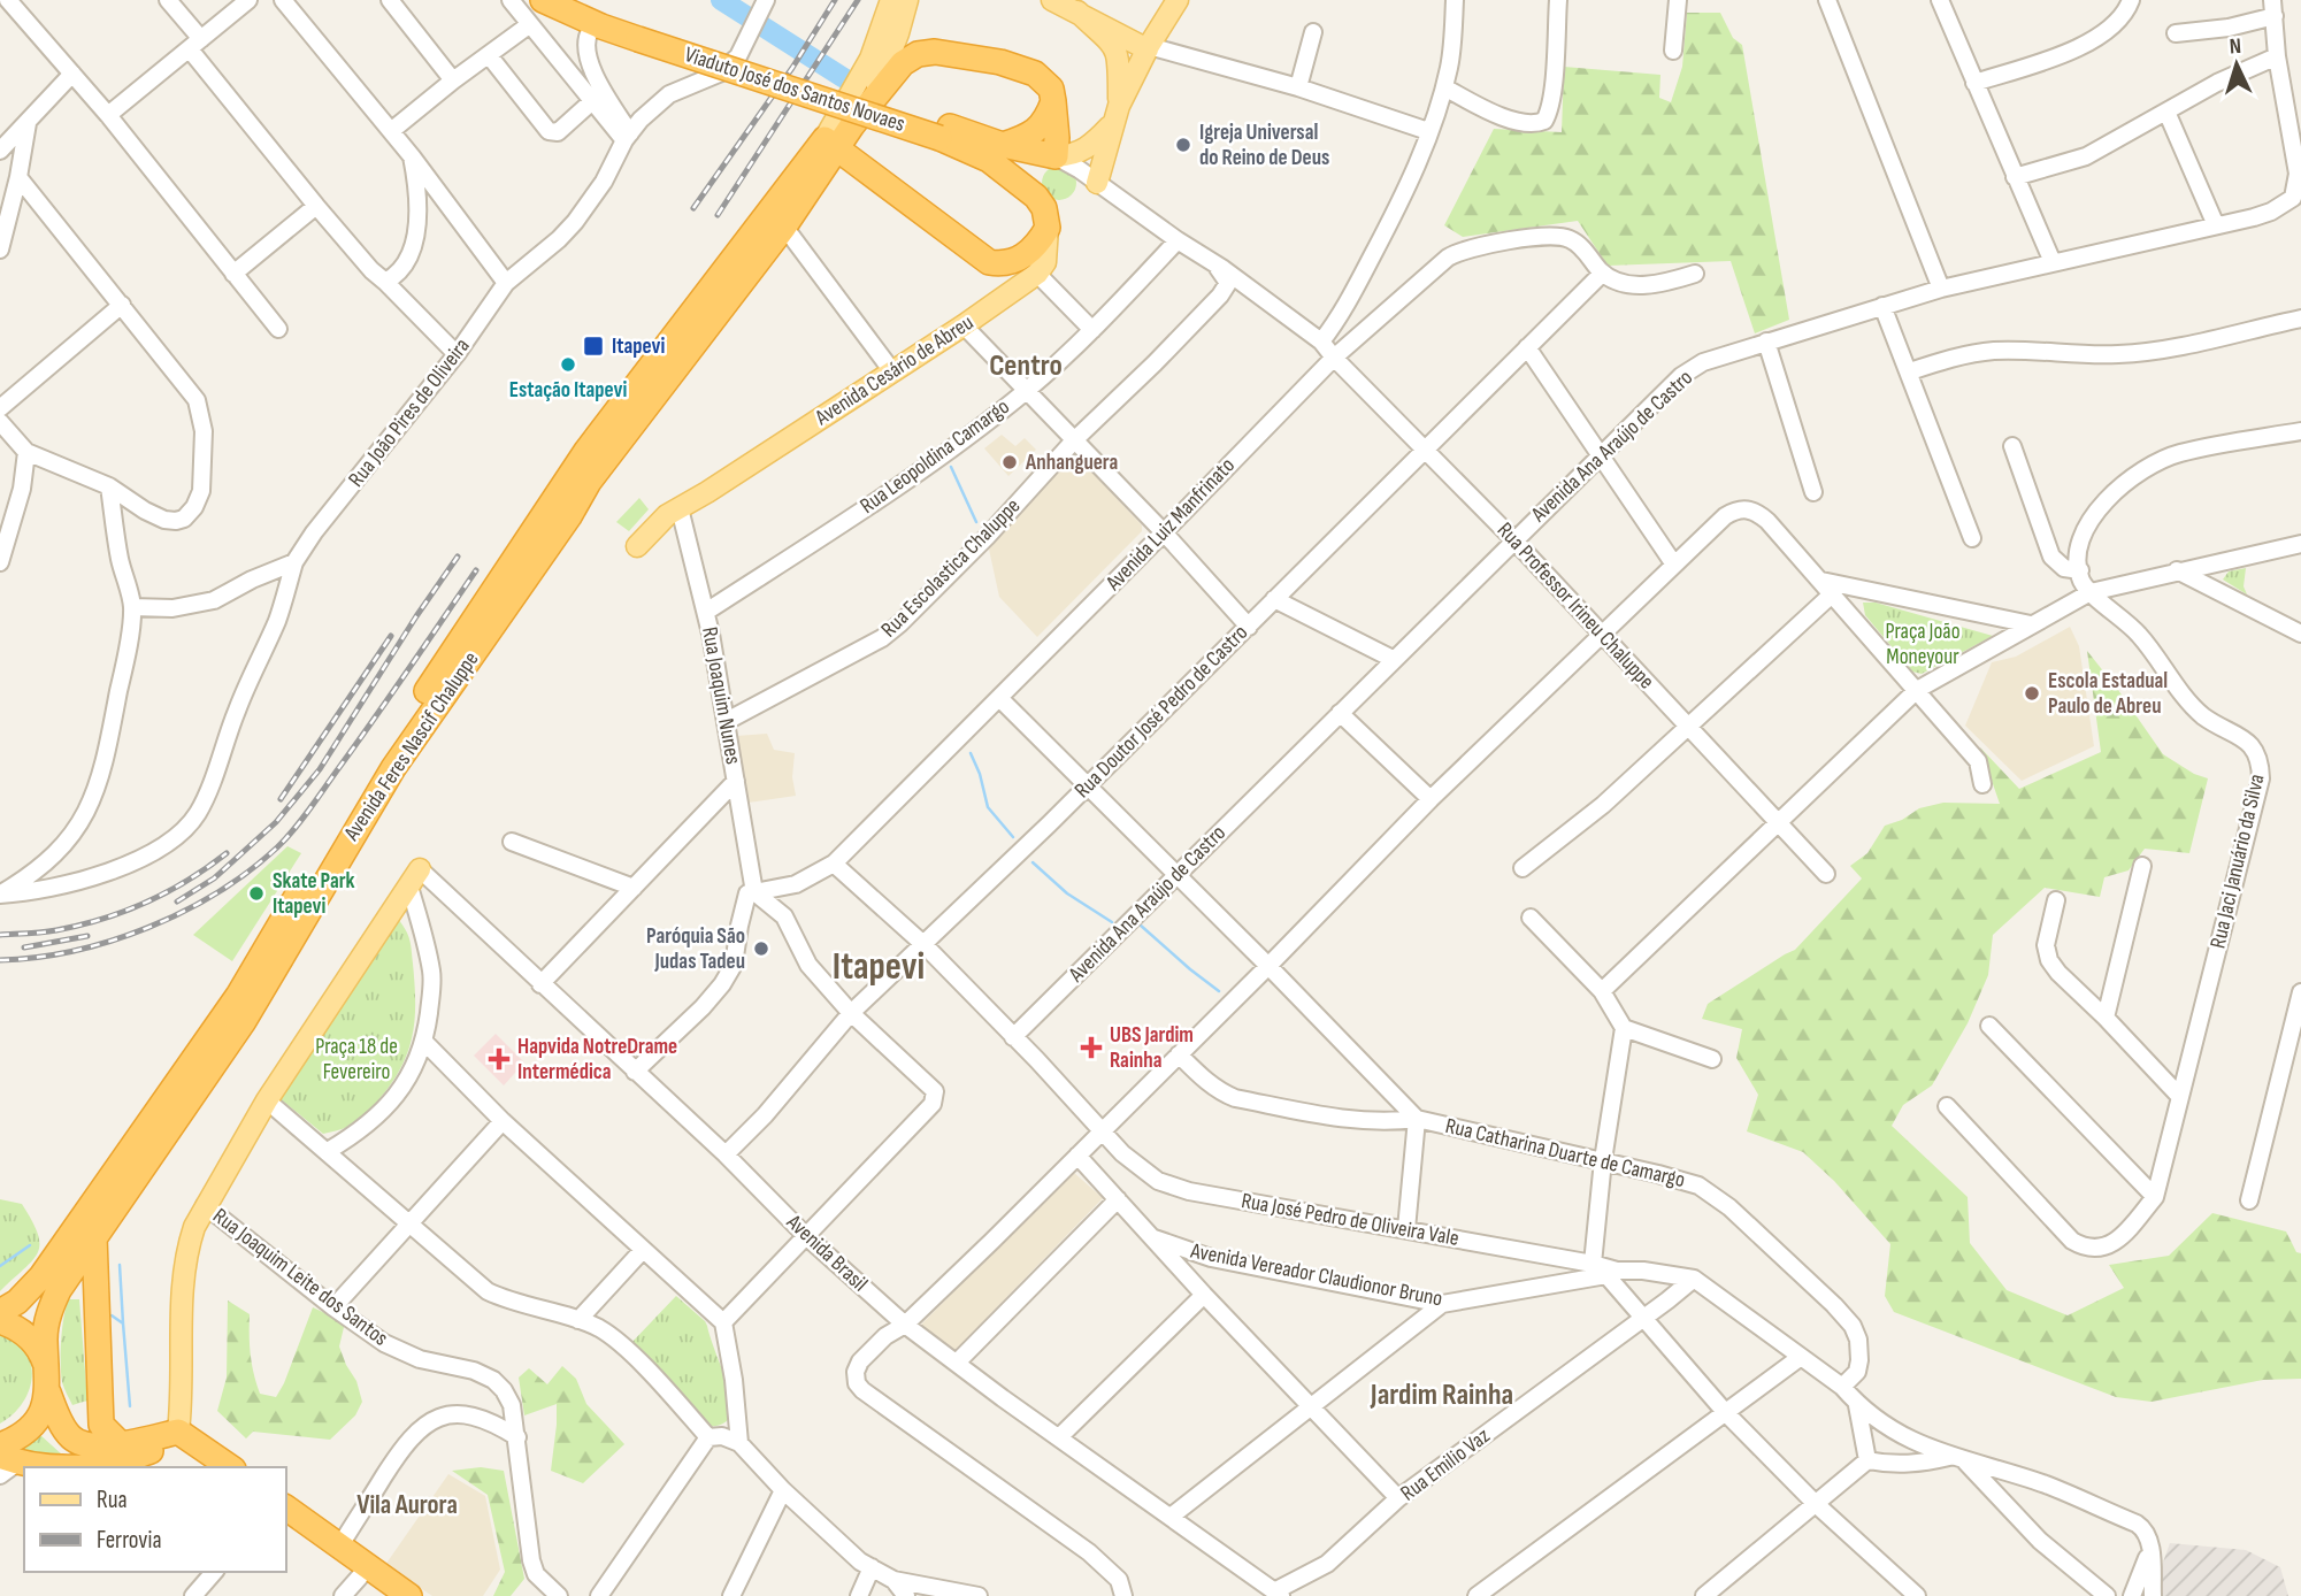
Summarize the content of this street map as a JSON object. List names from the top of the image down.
{
  "streets": {
    "highway": ["Viaduto José dos Santos Novaes", "Avenida Feres Nascif Chaluppe"],
    "main road": ["Avenida Cesário de Abreu"],
    "street": [
      "Rua João Pires de Oliveira",
      "Avenida Ana Araújo de Castro",
      "Rua Leopoldina Camargo",
      "Avenida Luiz Manfrinato",
      "Rua Escolastica Chaluppe",
      "Rua Professor Irineu Chaluppe",
      "Rua Joaquim Nunes",
      "Rua Doutor José Pedro de Castro",
      "Rua Jaci Januário da Silva",
      "Rua Catharina Duarte de Camargo",
      "Rua José Pedro de Oliveira Vale",
      "Avenida Brasil",
      "Avenida Vereador Claudionor Bruno",
      "Rua Joaquim Leite dos Santos",
      "Rua Emilio Vaz"
    ]
  },
  "crossings": [
    ["Viaduto José dos Santos Novaes", "Rua Professor Irineu Chaluppe"],
    ["Avenida Cesário de Abreu", "Rua Joaquim Nunes"],
    ["Avenida Ana Araújo de Castro", "Rua Professor Irineu Chaluppe"],
    ["Avenida Ana Araújo de Castro", "Rua Catharina Duarte de Camargo"],
    ["Avenida Ana Araújo de Castro", "Rua José Pedro de Oliveira Vale"],
    ["Rua Leopoldina Camargo", "Rua Professor Irineu Chaluppe"],
    ["Rua Leopoldina Camargo", "Rua Joaquim Nunes"],
    ["Avenida Luiz Manfrinato", "Rua Professor Irineu Chaluppe"],
    ["Avenida Luiz Manfrinato", "Rua Joaquim Nunes"],
    ["Avenida Luiz Manfrinato", "Rua Doutor José Pedro de Castro"],
    ["Avenida Luiz Manfrinato", "Rua José Pedro de Oliveira Vale"],
    ["Rua Escolastica Chaluppe", "Rua Professor Irineu Chaluppe"],
    ["Rua Escolastica Chaluppe", "Rua Joaquim Nunes"],
    ["Rua Professor Irineu Chaluppe", "Rua Doutor José Pedro de Castro"],
    ["Rua Doutor José Pedro de Castro", "Rua Catharina Duarte de Camargo"],
    ["Rua Doutor José Pedro de Castro", "Rua José Pedro de Oliveira Vale"],
    ["Rua Doutor José Pedro de Castro", "Avenida Brasil"],
    ["Rua Catharina Duarte de Camargo", "Avenida Vereador Claudionor Bruno"],
    ["Rua José Pedro de Oliveira Vale", "Avenida Vereador Claudionor Bruno"],
    ["Avenida Brasil", "Rua Emilio Vaz"],
    ["Avenida Vereador Claudionor Bruno", "Rua Emilio Vaz"]
  ],
  "districts": [
    "Centro",
    "Itapevi",
    "Jardim Rainha",
    "Vila Aurora"
  ],
  "parks": ["Praça João Moneyour", "Praça 18 de Fevereiro"],
  "places": {
    "other": [
      "Igreja Universal do Reino de Deus",
      "Estação Itapevi",
      "Anhanguera",
      "Escola Estadual Paulo de Abreu",
      "Skate Park Itapevi",
      "Paróquia São Judas Tadeu"
    ],
    "transit": ["Itapevi"],
    "health": ["UBS Jardim Rainha", "Hapvida NotreDrame Intermédica"]
  },
  "legend": ["Rua", "Ferrovia"],
  "north": "top"
}
